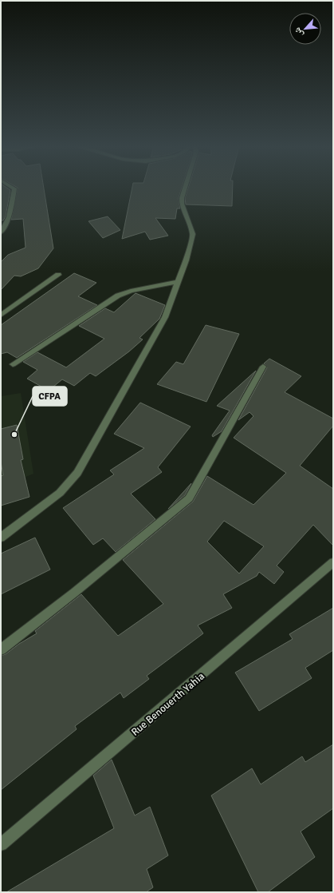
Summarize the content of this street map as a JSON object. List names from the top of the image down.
{
  "streets": {
    "street": ["Rue Benouerth Yahia"]
  },
  "places": ["CFPA"],
  "north": "bottom left"
}
